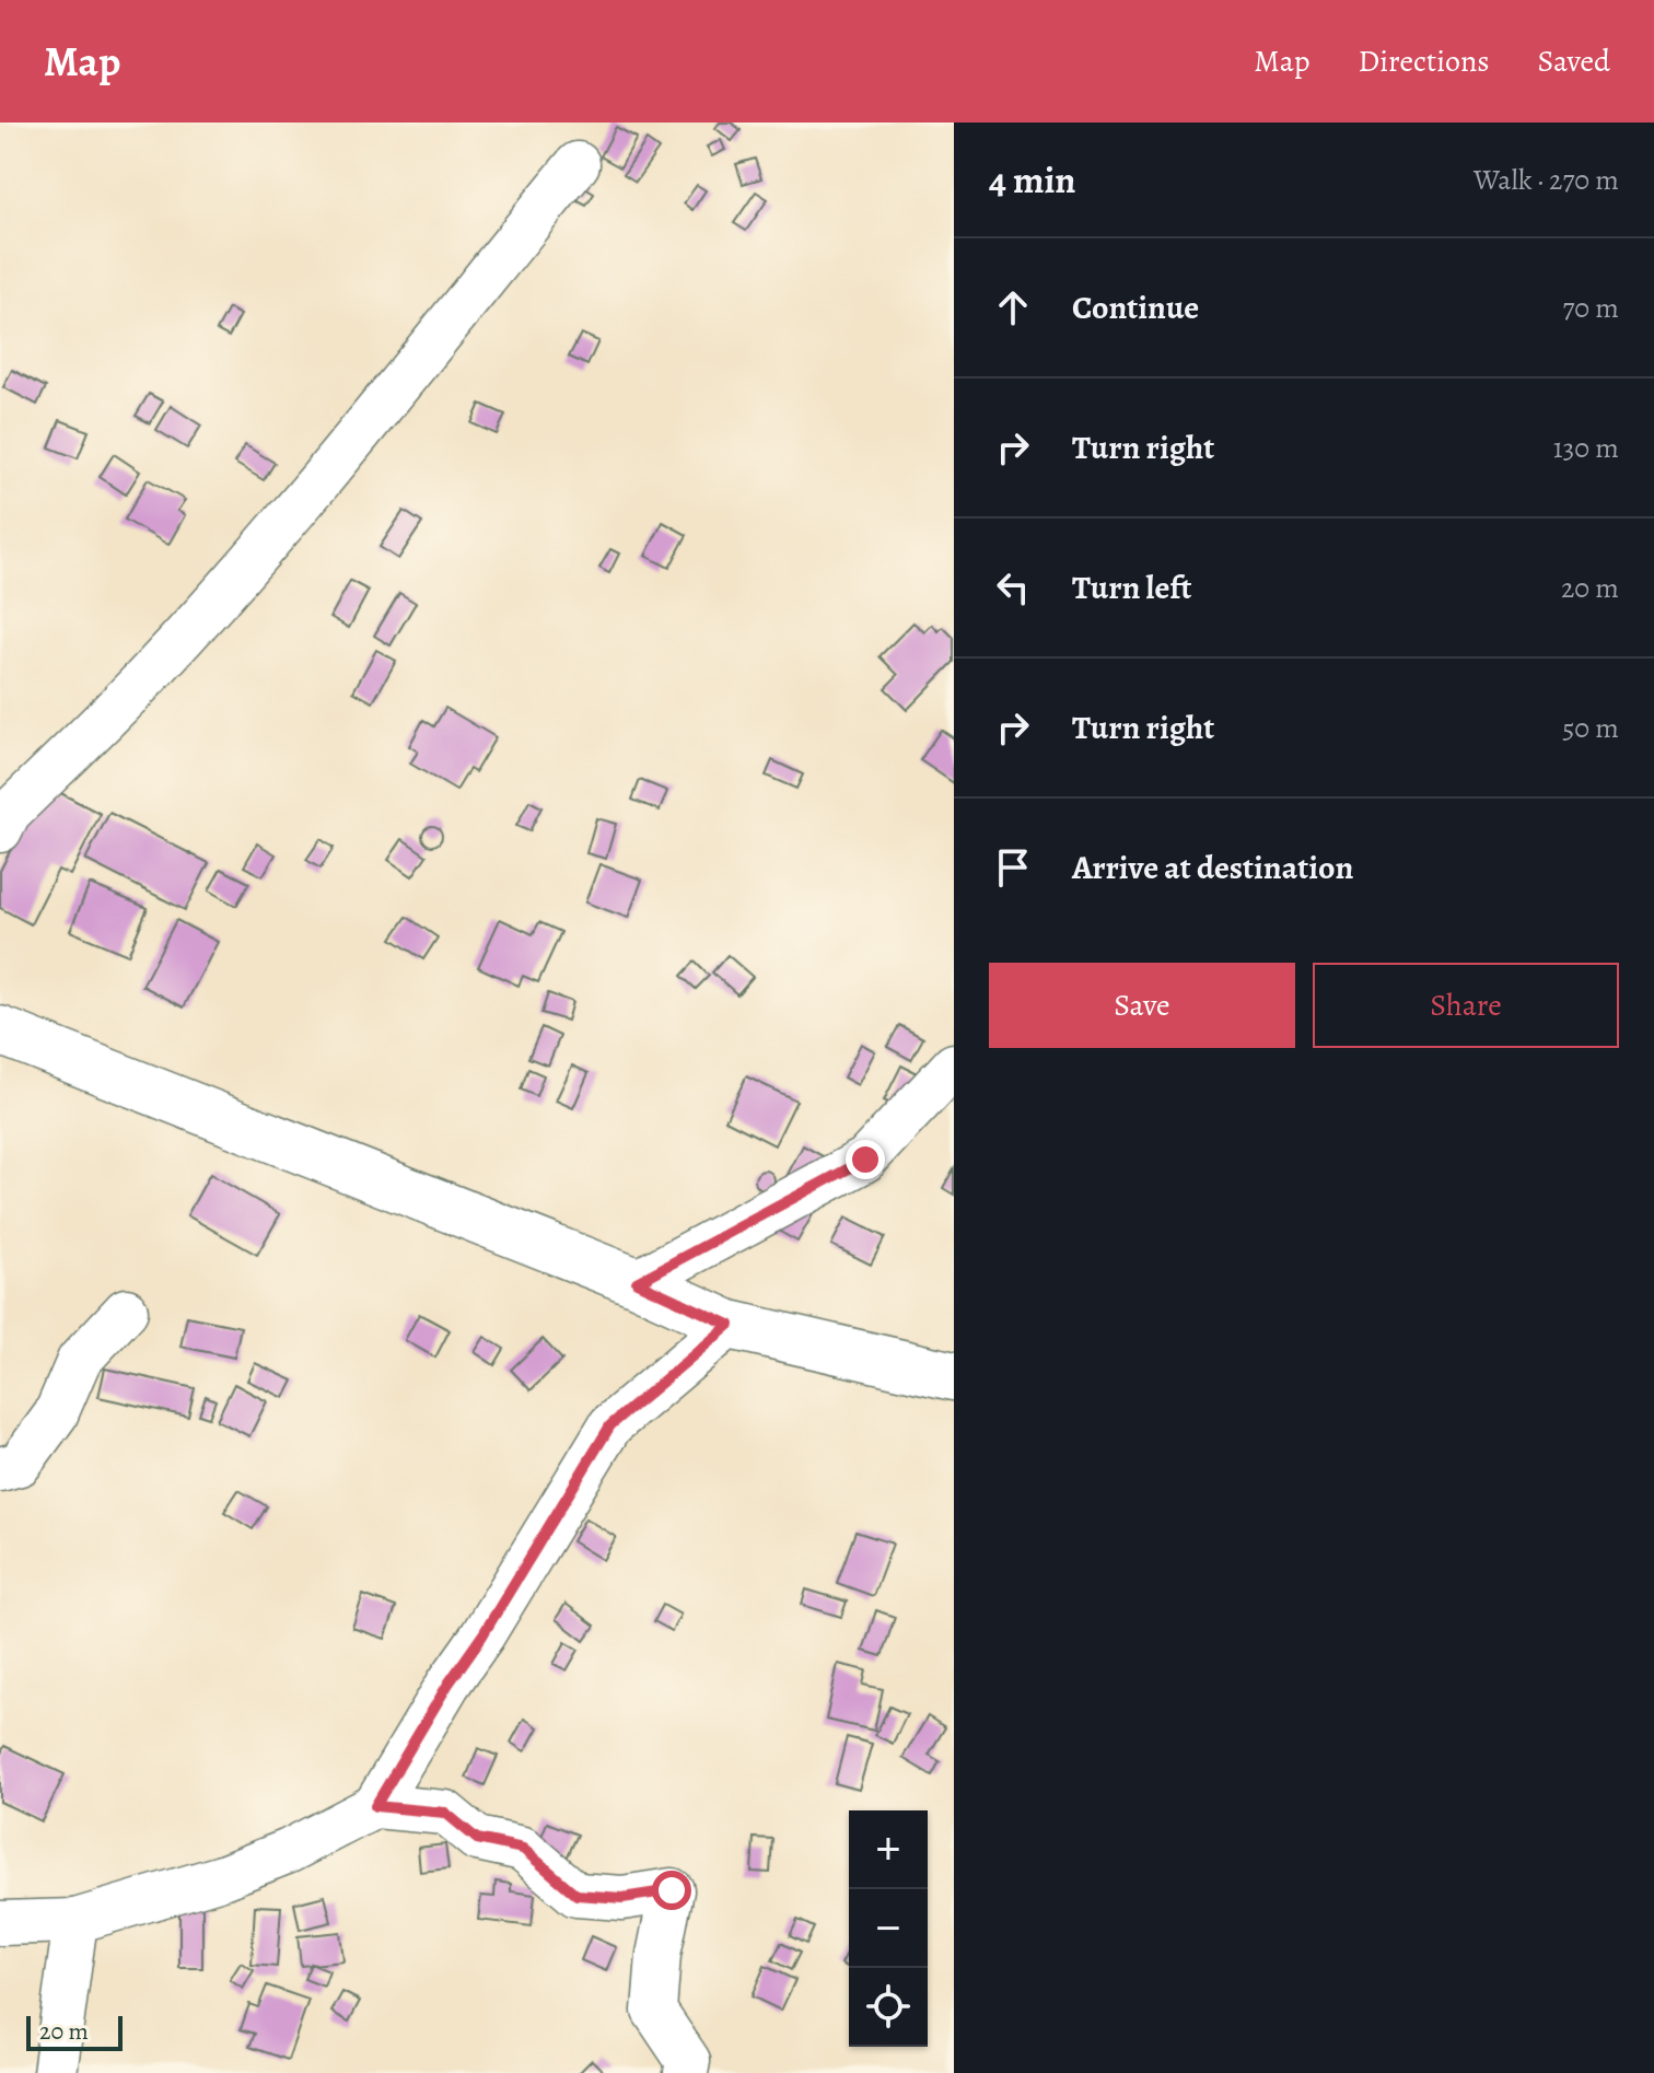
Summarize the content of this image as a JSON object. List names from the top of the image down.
{
  "scale_bar": "20 m",
  "page": {
    "header": "Map",
    "nav": ["Map", "Directions", "Saved"],
    "heading": ["4 min", "Walk · 270 m"],
    "list": [
      ["Continue", "70 m"],
      ["Turn right", "130 m"],
      ["Turn left", "20 m"],
      ["Turn right", "50 m"],
      "Arrive at destination"
    ],
    "buttons": ["Save", "Share"],
    "map_buttons": ["+", "−"],
    "scale": "20 m"
  }
}
